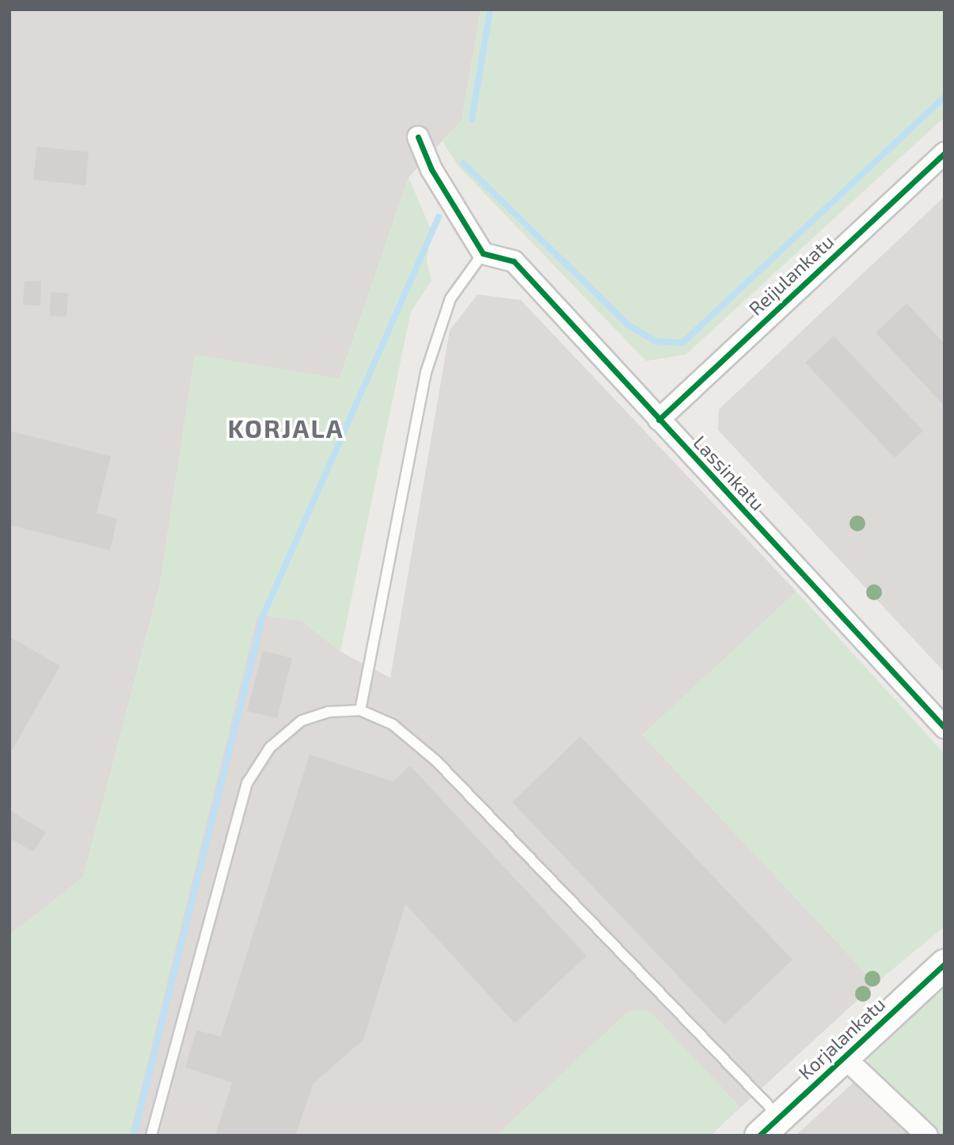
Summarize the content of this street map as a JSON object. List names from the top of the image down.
{
  "streets": {
    "street": ["Reijulankatu", "Lassinkatu", "Korjalankatu"]
  },
  "crossings": [
    ["Reijulankatu", "Lassinkatu"]
  ],
  "districts": ["KORJALA"]
}
